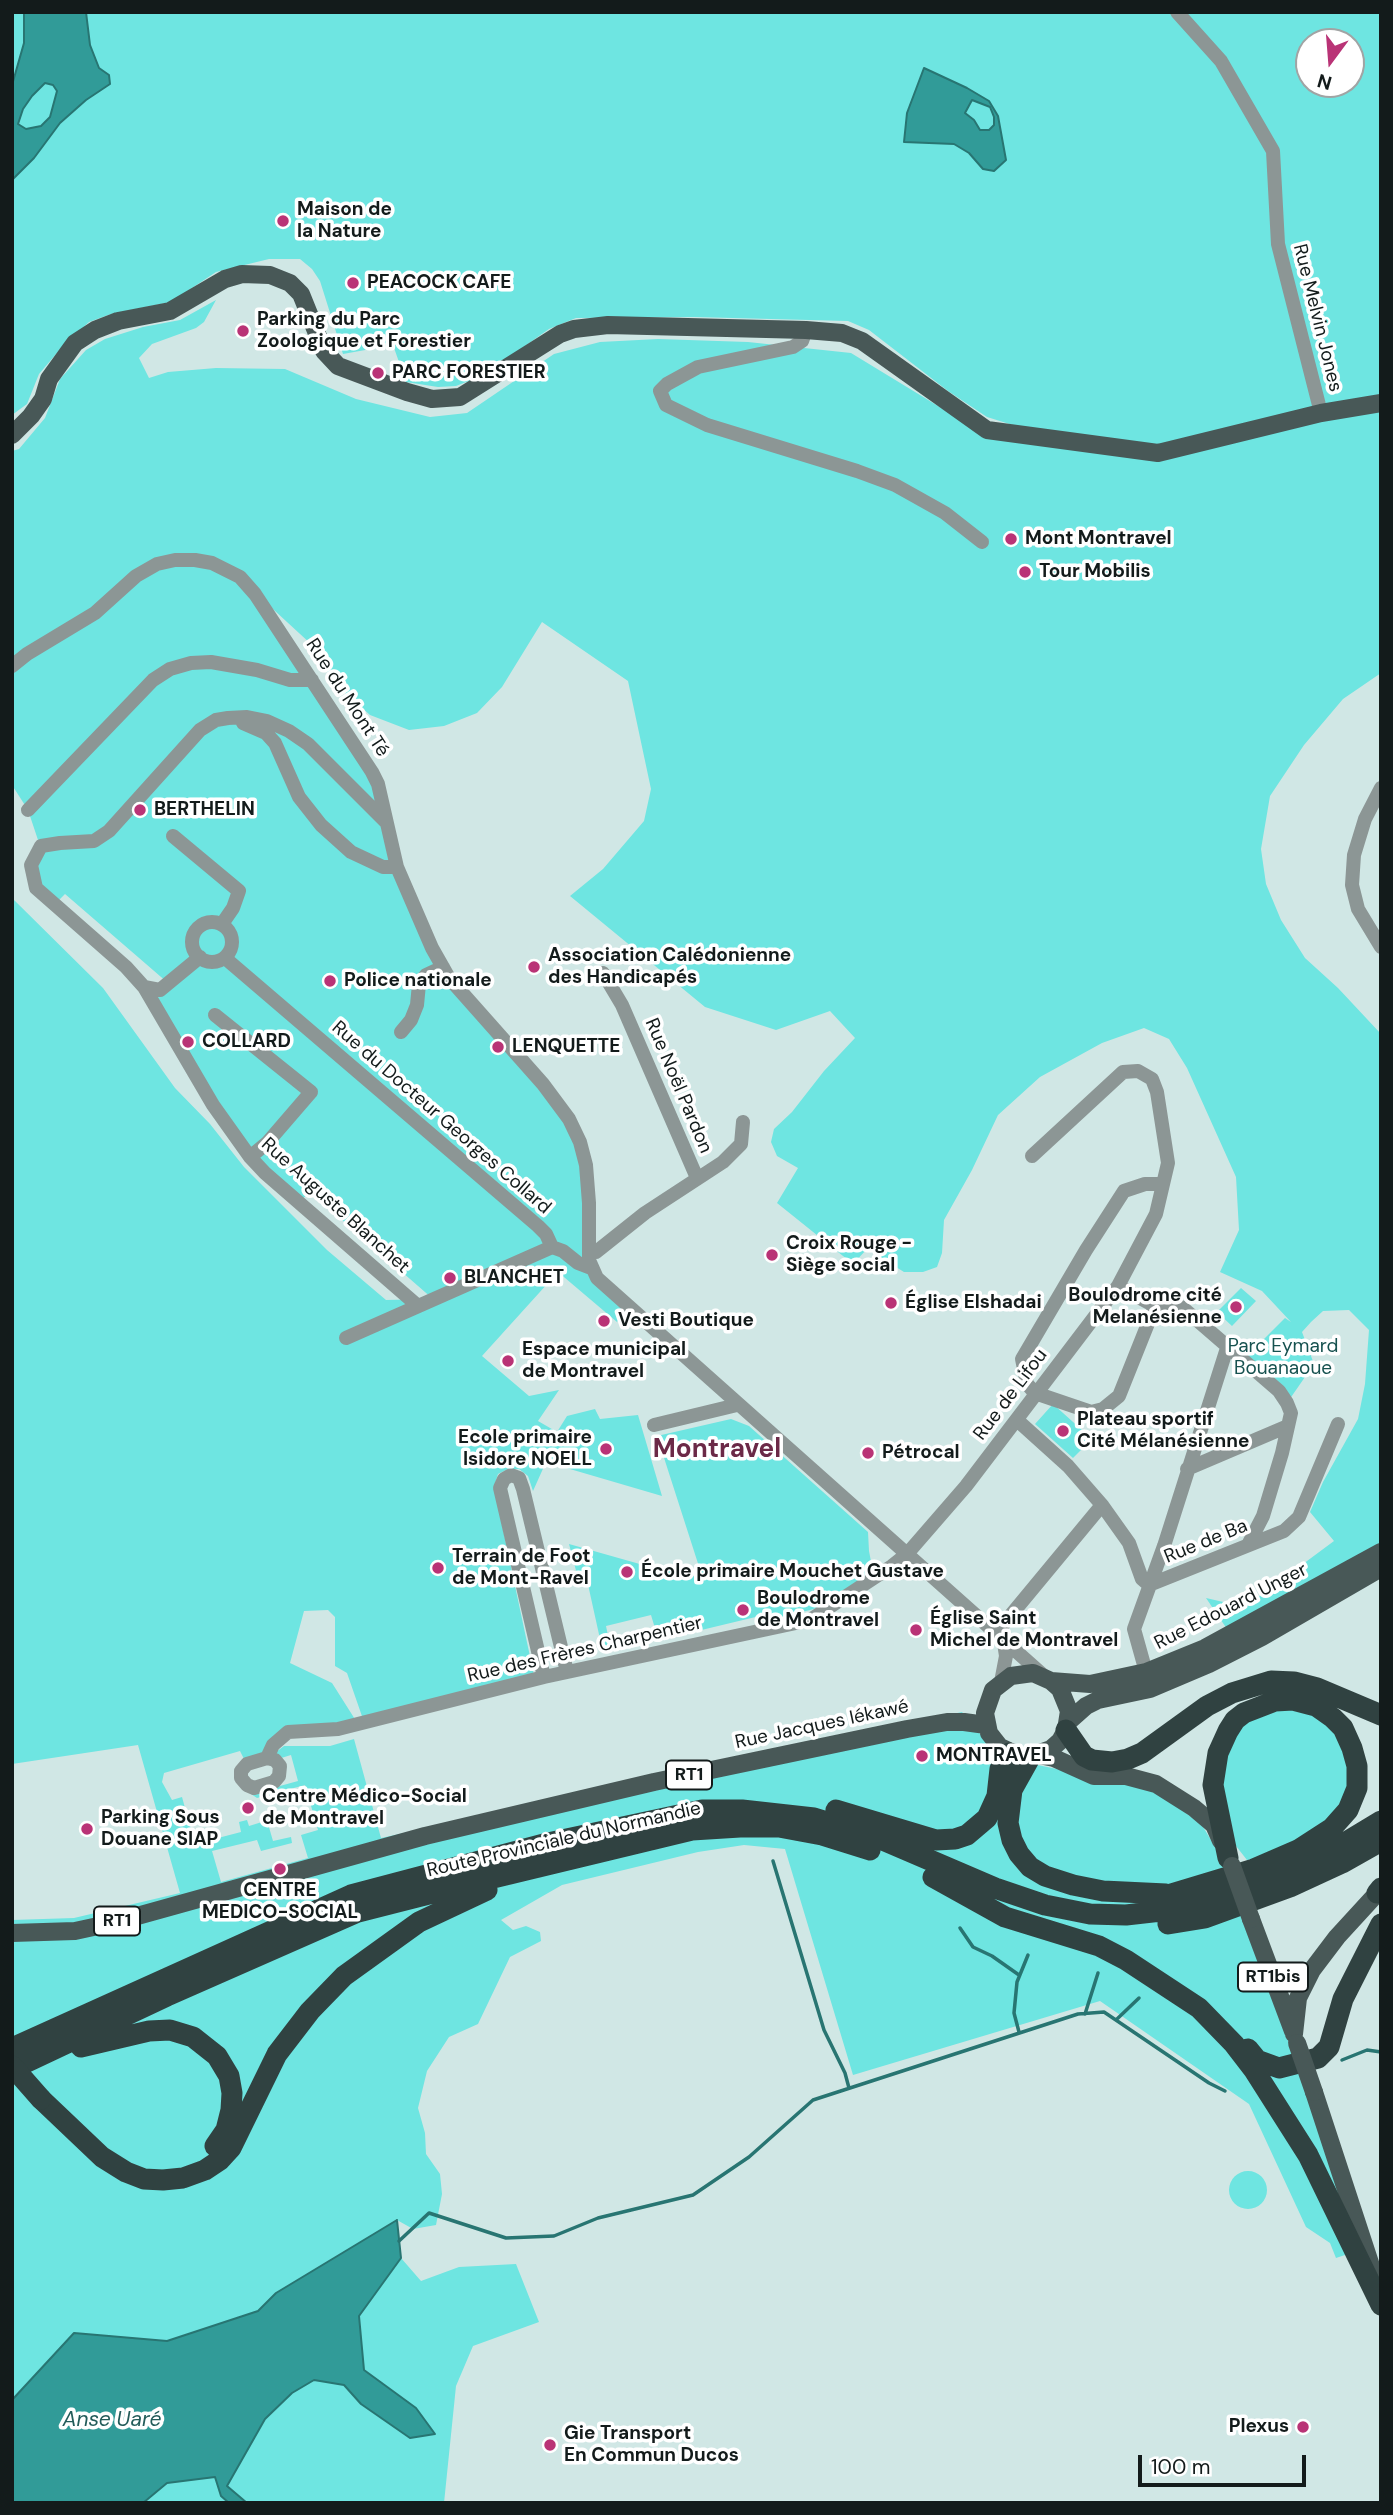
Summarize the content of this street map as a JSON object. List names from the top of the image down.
{
  "streets": {
    "highway": ["Route Provinciale du Normandie"],
    "main road": [
      "Rue Edouard Unger",
      "Rue Jacques Iékawé",
      "RT1",
      "RT1bis"
    ],
    "street": [
      "Rue Melvin Jones",
      "Rue du Mont Té",
      "Rue Noël Pardon",
      "Rue du Docteur Georges Collard",
      "Rue Auguste Blanchet",
      "Rue de Lifou",
      "Rue de Ba",
      "Rue des Frères Charpentier"
    ]
  },
  "crossings": [
    ["Rue du Mont Té", "Rue du Docteur Georges Collard"],
    ["Rue du Docteur Georges Collard", "Rue de Lifou"],
    ["Rue du Docteur Georges Collard", "Rue Edouard Unger"],
    ["Rue du Docteur Georges Collard", "Rue des Frères Charpentier"],
    ["Rue du Docteur Georges Collard", "Rue Jacques Iékawé"],
    ["Rue de Lifou", "Rue de Ba"],
    ["Rue de Lifou", "Rue des Frères Charpentier"],
    ["Rue Edouard Unger", "Rue Jacques Iékawé"]
  ],
  "districts": ["Montravel"],
  "water": ["Anse Uaré"],
  "parks": ["Parc Eymard Bouanaoue"],
  "places": [
    "Maison de la Nature",
    "PEACOCK CAFE",
    "Parking du Parc Zoologique et Forestier",
    "PARC FORESTIER",
    "Mont Montravel",
    "Tour Mobilis",
    "BERTHELIN",
    "Association Calédonienne des Handicapés",
    "Police nationale",
    "COLLARD",
    "LENQUETTE",
    "Croix Rouge - Siège social",
    "BLANCHET",
    "Église Elshadai",
    "Boulodrome cité Melanésienne",
    "Vesti Boutique",
    "Espace municipal de Montravel",
    "Plateau sportif Cité Mélanésienne",
    "Ecole primaire Isidore NOELL",
    "Pétrocal",
    "Terrain de Foot de Mont-Ravel",
    "École primaire Mouchet Gustave",
    "Boulodrome de Montravel",
    "Église Saint Michel de Montravel",
    "MONTRAVEL",
    "Centre Médico-Social de Montravel",
    "Parking Sous Douane SIAP",
    "CENTRE MEDICO-SOCIAL",
    "Plexus",
    "Gie Transport En Commun Ducos"
  ],
  "scale_bar": "100 m",
  "north": "bottom"
}
